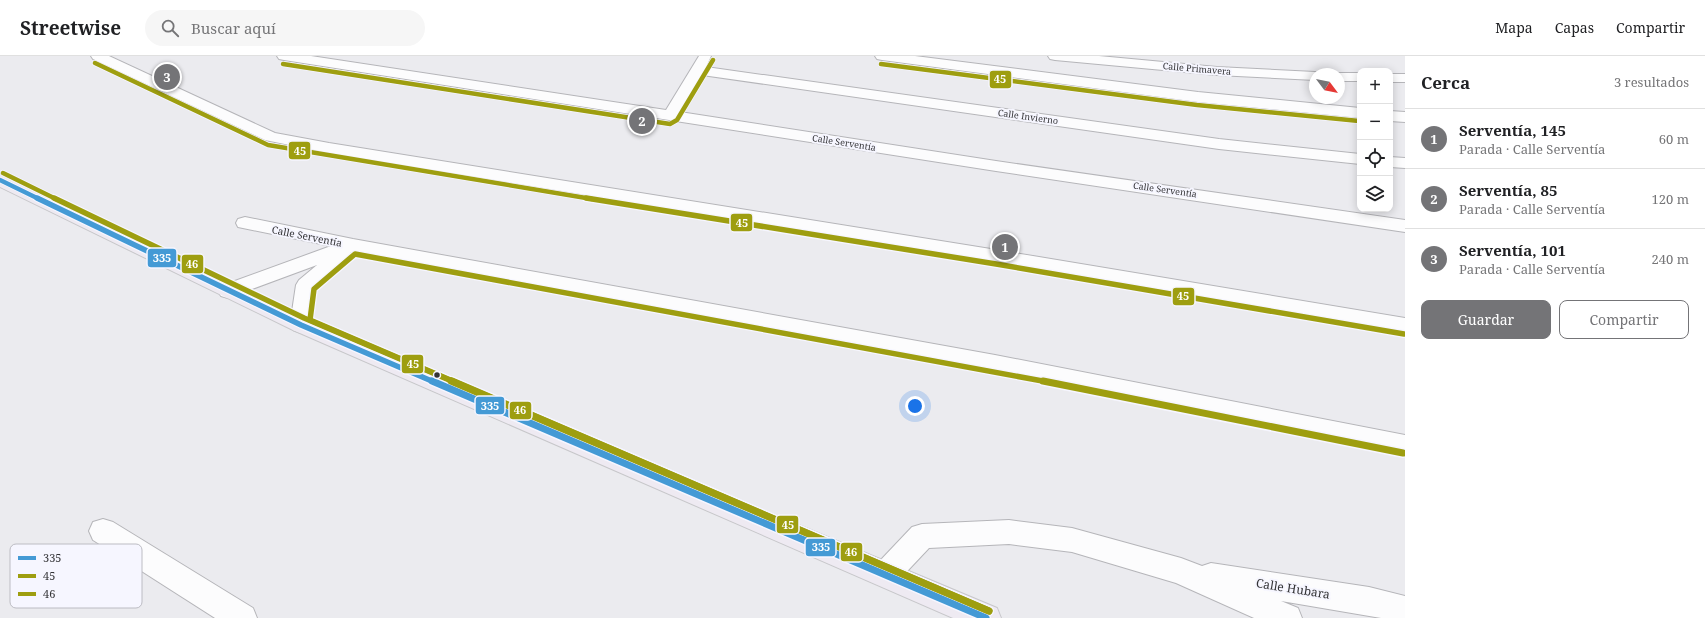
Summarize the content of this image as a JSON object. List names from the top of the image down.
{
  "streets": {
    "street": [
      "Calle Primavera",
      "Calle Invierno",
      "Calle Serventía",
      "Calle Hubara"
    ]
  },
  "lines": ["transit line 45", "transit line 46", "transit line 335"],
  "legend": ["335", "45", "46"],
  "north": "bottom right",
  "page": {
    "header": "Streetwise",
    "search": "Buscar aquí",
    "nav": ["Mapa", "Capas", "Compartir"],
    "heading": ["Cerca", "3 resultados"],
    "pins": ["3", "2", "1"],
    "map_buttons": ["+", "−"],
    "list": [
      {
        "mark": "1",
        "name": "Serventía, 145",
        "note": "Parada · Calle Serventía",
        "value": "60 m"
      },
      {
        "mark": "2",
        "name": "Serventía, 85",
        "note": "Parada · Calle Serventía",
        "value": "120 m"
      },
      {
        "mark": "3",
        "name": "Serventía, 101",
        "note": "Parada · Calle Serventía",
        "value": "240 m"
      }
    ],
    "buttons": ["Guardar", "Compartir"]
  }
}
